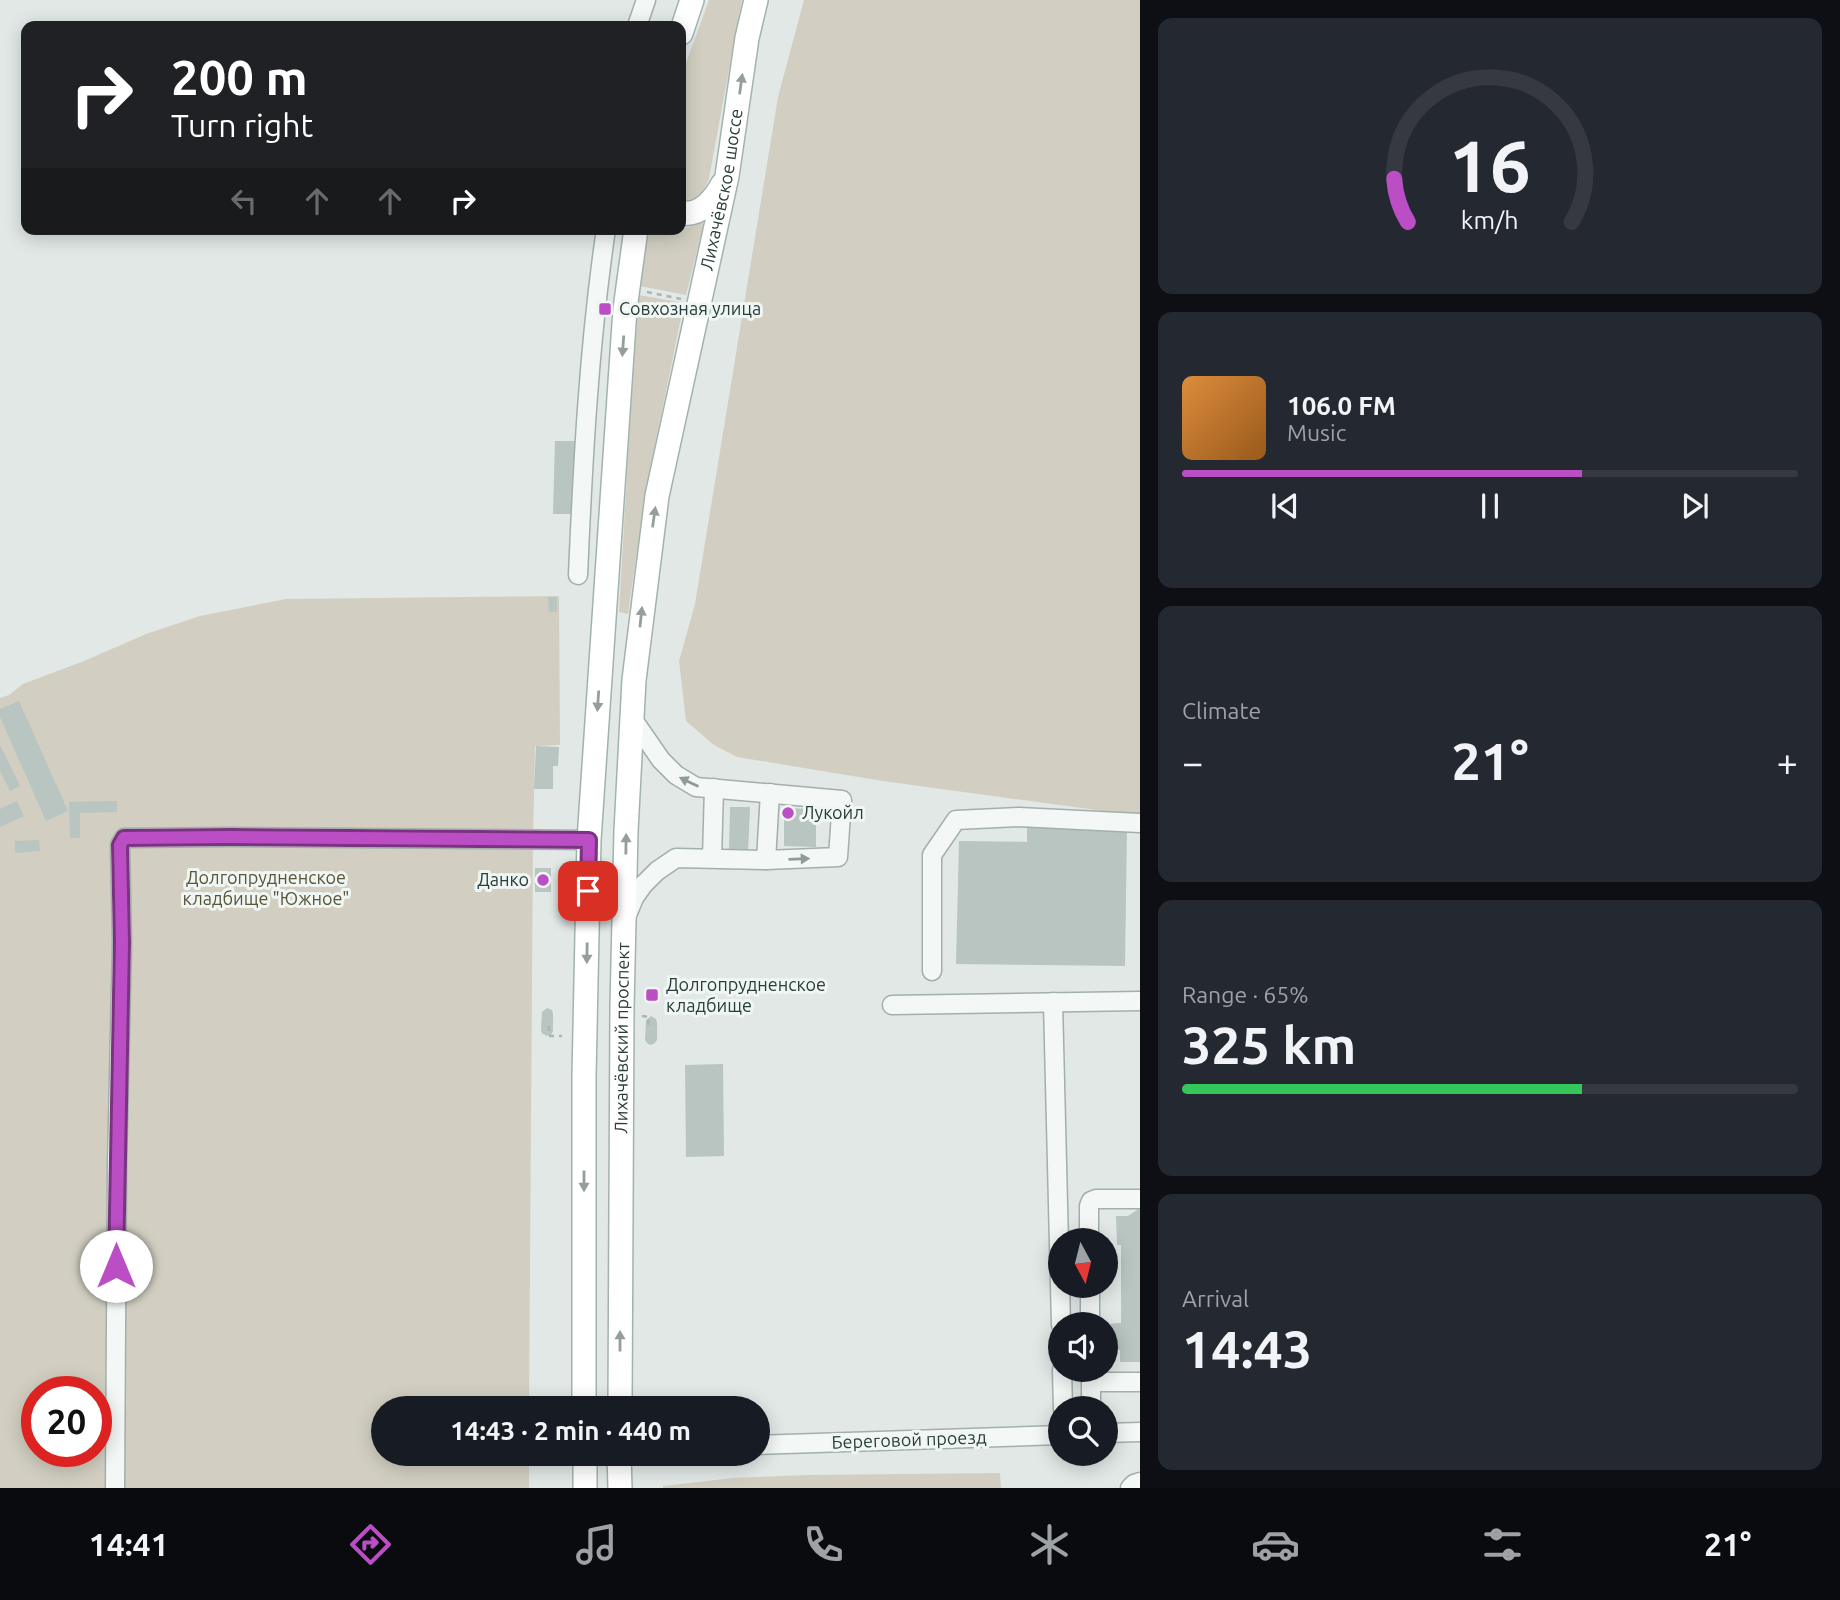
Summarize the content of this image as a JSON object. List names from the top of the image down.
{
  "streets": {
    "main road": ["Лихачёвское шоссе", "Лихачёвский проспект"],
    "street": ["Береговой проезд"]
  },
  "crossings": [
    ["Лихачёвское шоссе", "Лихачёвский проспект"]
  ],
  "parks": ["Долгопрудненское кладбище \"Южное\""],
  "places": {
    "transit": ["Совхозная улица", "Долгопрудненское кладбище"],
    "other": ["Лукойл", "Данко"]
  },
  "north": "bottom",
  "page": {
    "turn": ["200 m", "Turn right"],
    "song": ["106.0 FM", "Music"],
    "tile": [
      "Climate",
      ["Range · 65%", "325 km"],
      ["Arrival", "14:43"]
    ],
    "heat": ["−", "21°", "+"],
    "limit": "20",
    "trip": "14:43 · 2 min · 440 m",
    "tabs": ["14:41", "21°"],
    "gauge": ["16", "km/h"]
  }
}
